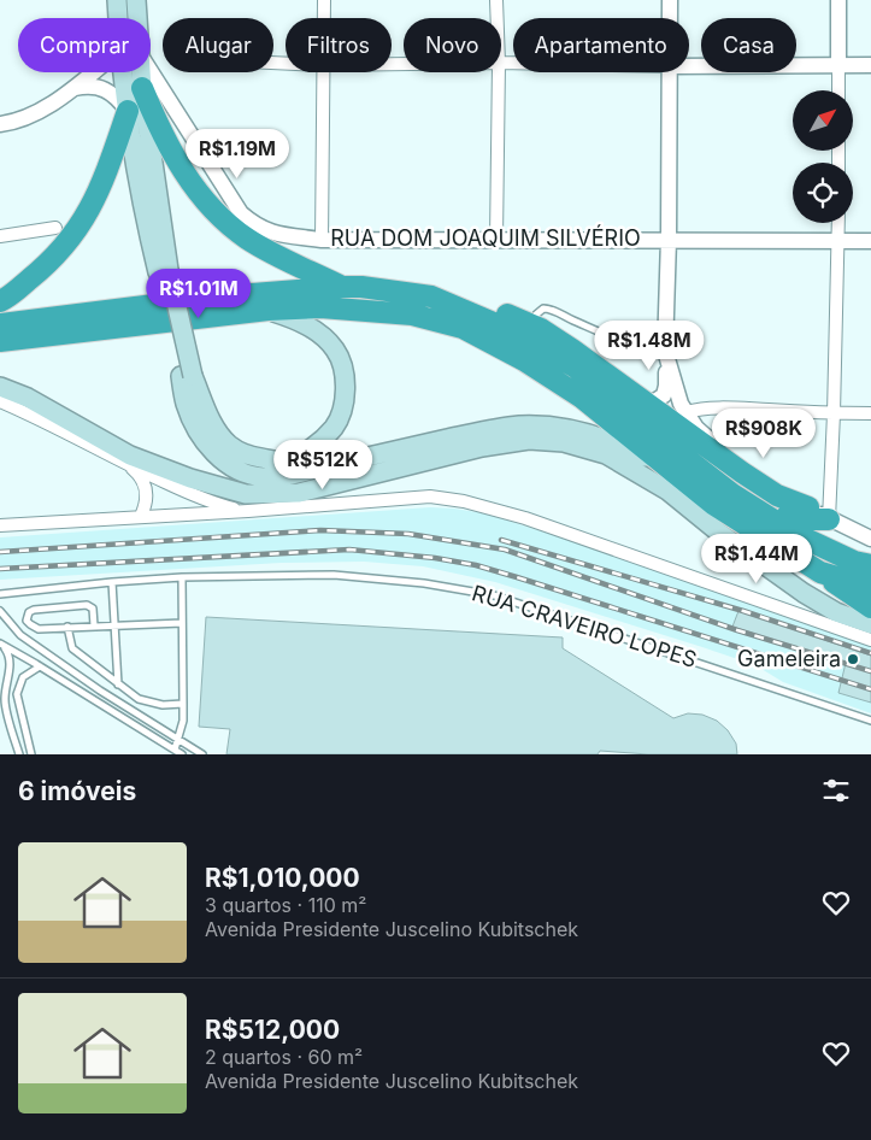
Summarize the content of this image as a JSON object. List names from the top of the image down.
{
  "streets": {
    "street": ["RUA DOM JOAQUIM SILVÉRIO"],
    "lane": ["RUA CRAVEIRO LOPES"]
  },
  "places": ["Gameleira"],
  "north": "top right",
  "page": {
    "chip": [
      "Comprar",
      "Alugar",
      "Filtros",
      "Novo",
      "Apartamento",
      "Casa"
    ],
    "price": [
      "R$1.19M",
      "R$1.01M",
      "R$1.48M",
      "R$908K",
      "R$512K",
      "R$1.44M"
    ],
    "heading": "6 imóveis",
    "list": [
      {
        "name": "R$1,010,000",
        "note": "3 quartos · 110 m² · Avenida Presidente Juscelino Kubitschek"
      },
      {
        "name": "R$512,000",
        "note": "2 quartos · 60 m² · Avenida Presidente Juscelino Kubitschek"
      }
    ]
  }
}
